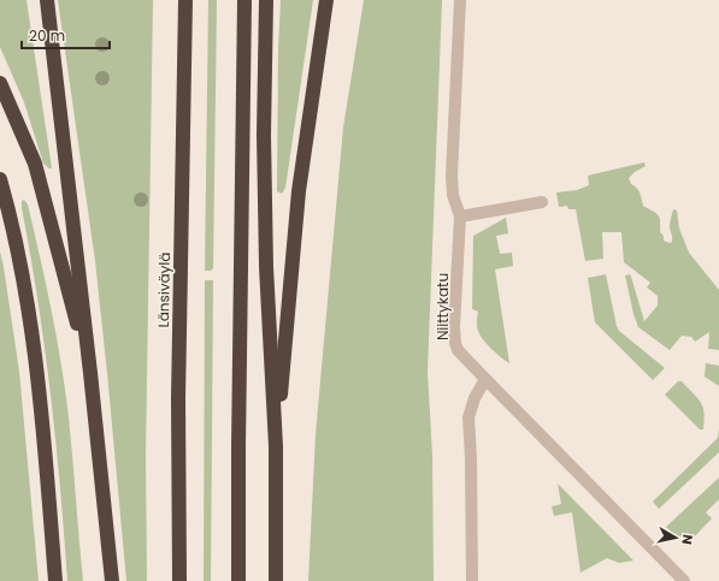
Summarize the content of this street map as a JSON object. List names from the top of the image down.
{
  "streets": {
    "highway": ["Länsiväylä"],
    "street": ["Niittykatu"]
  },
  "scale_bar": "20 m",
  "north": "right"
}
